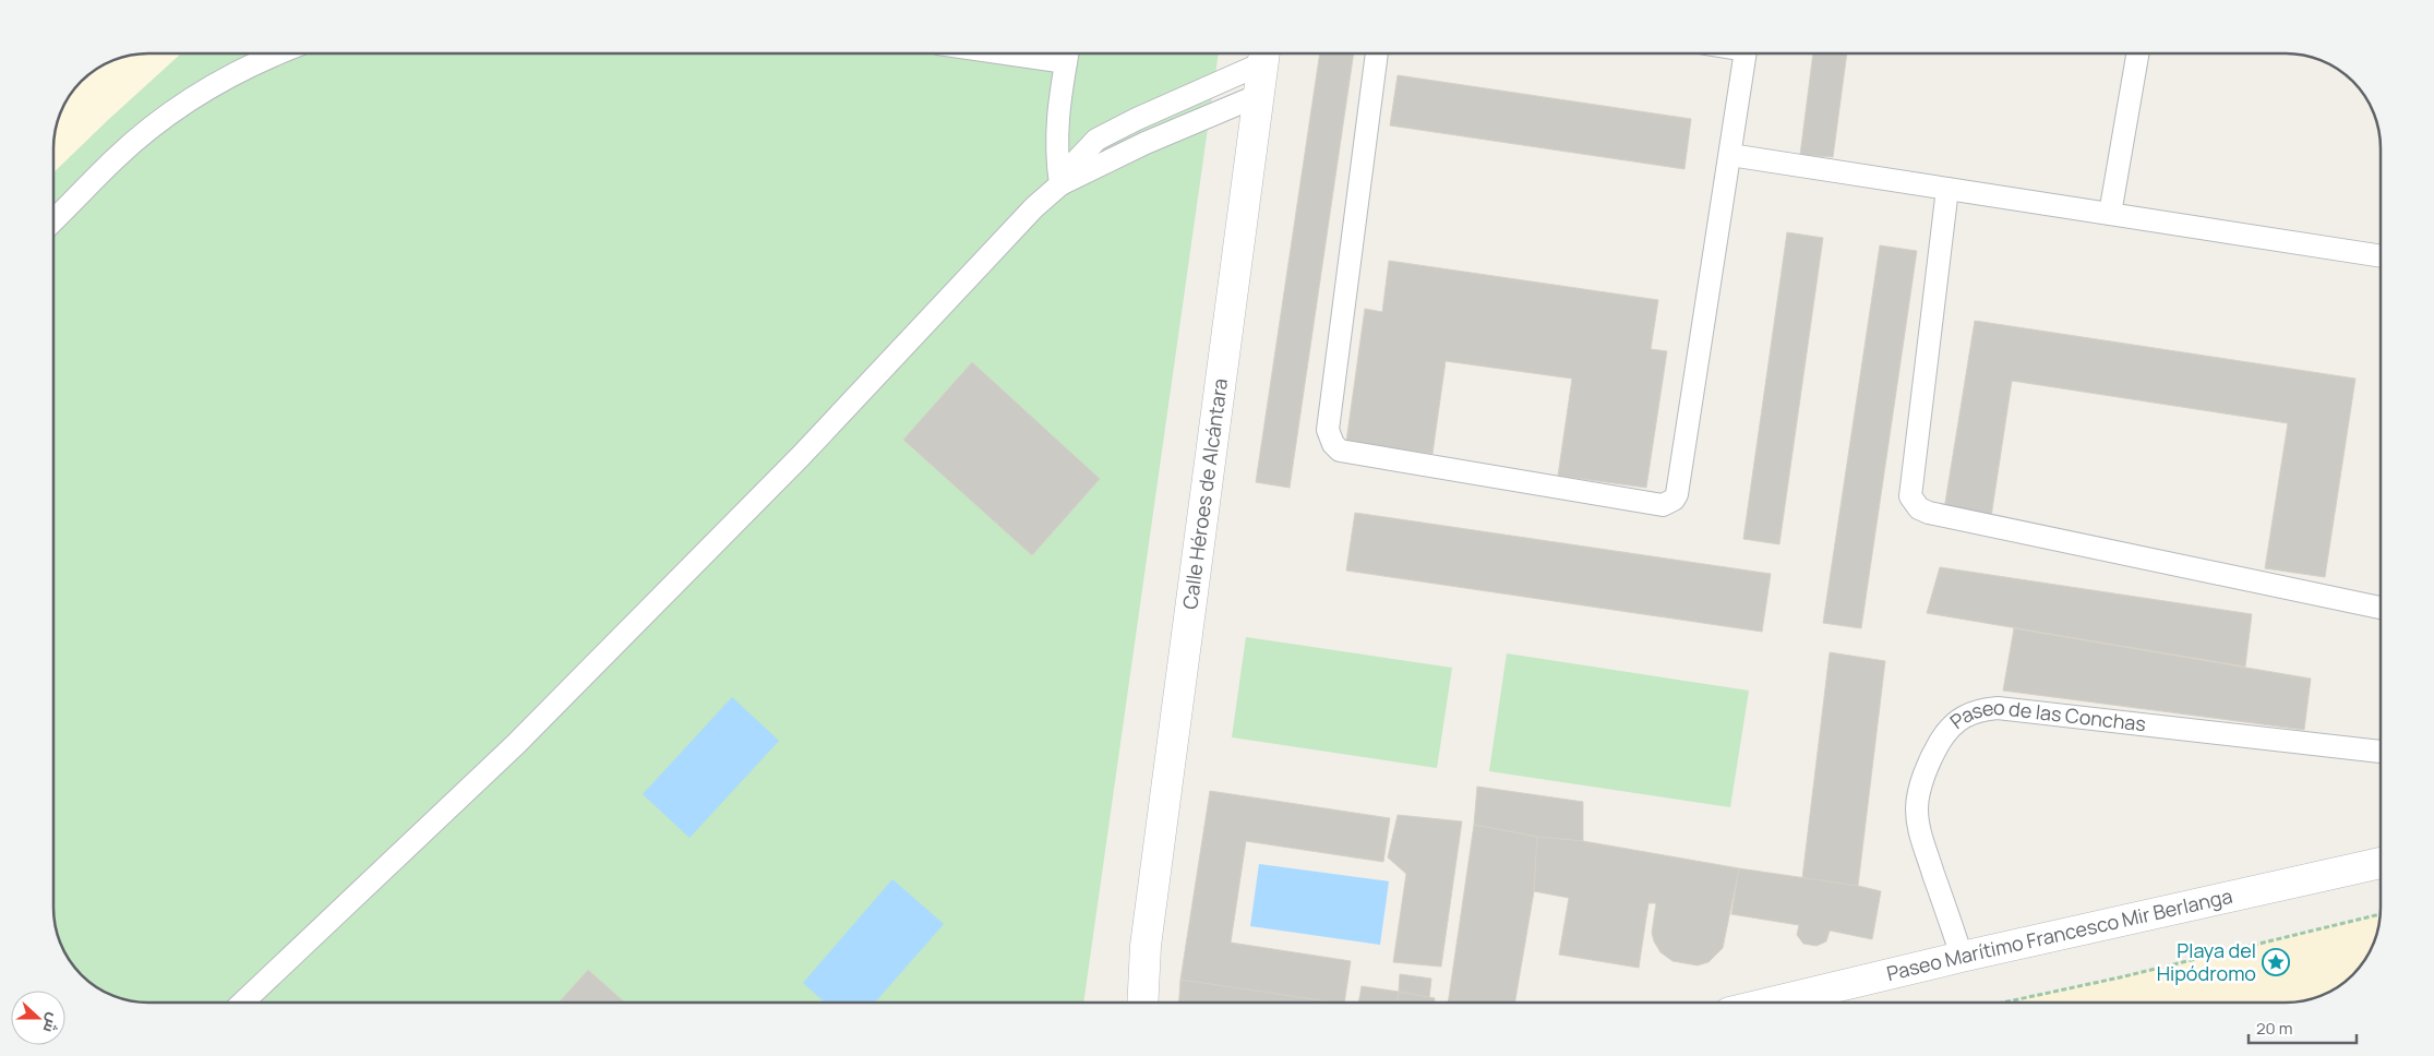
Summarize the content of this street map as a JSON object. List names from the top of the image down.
{
  "streets": {
    "street": ["Calle Héroes de Alcántara", "Paseo Marítimo Francesco Mir Berlanga"],
    "lane": ["Paseo de las Conchas"]
  },
  "crossings": [
    ["Paseo de las Conchas", "Paseo Marítimo Francesco Mir Berlanga"]
  ],
  "places": {
    "place": ["Playa del Hipódromo"]
  },
  "scale_bar": "20 m",
  "north": "right"
}
